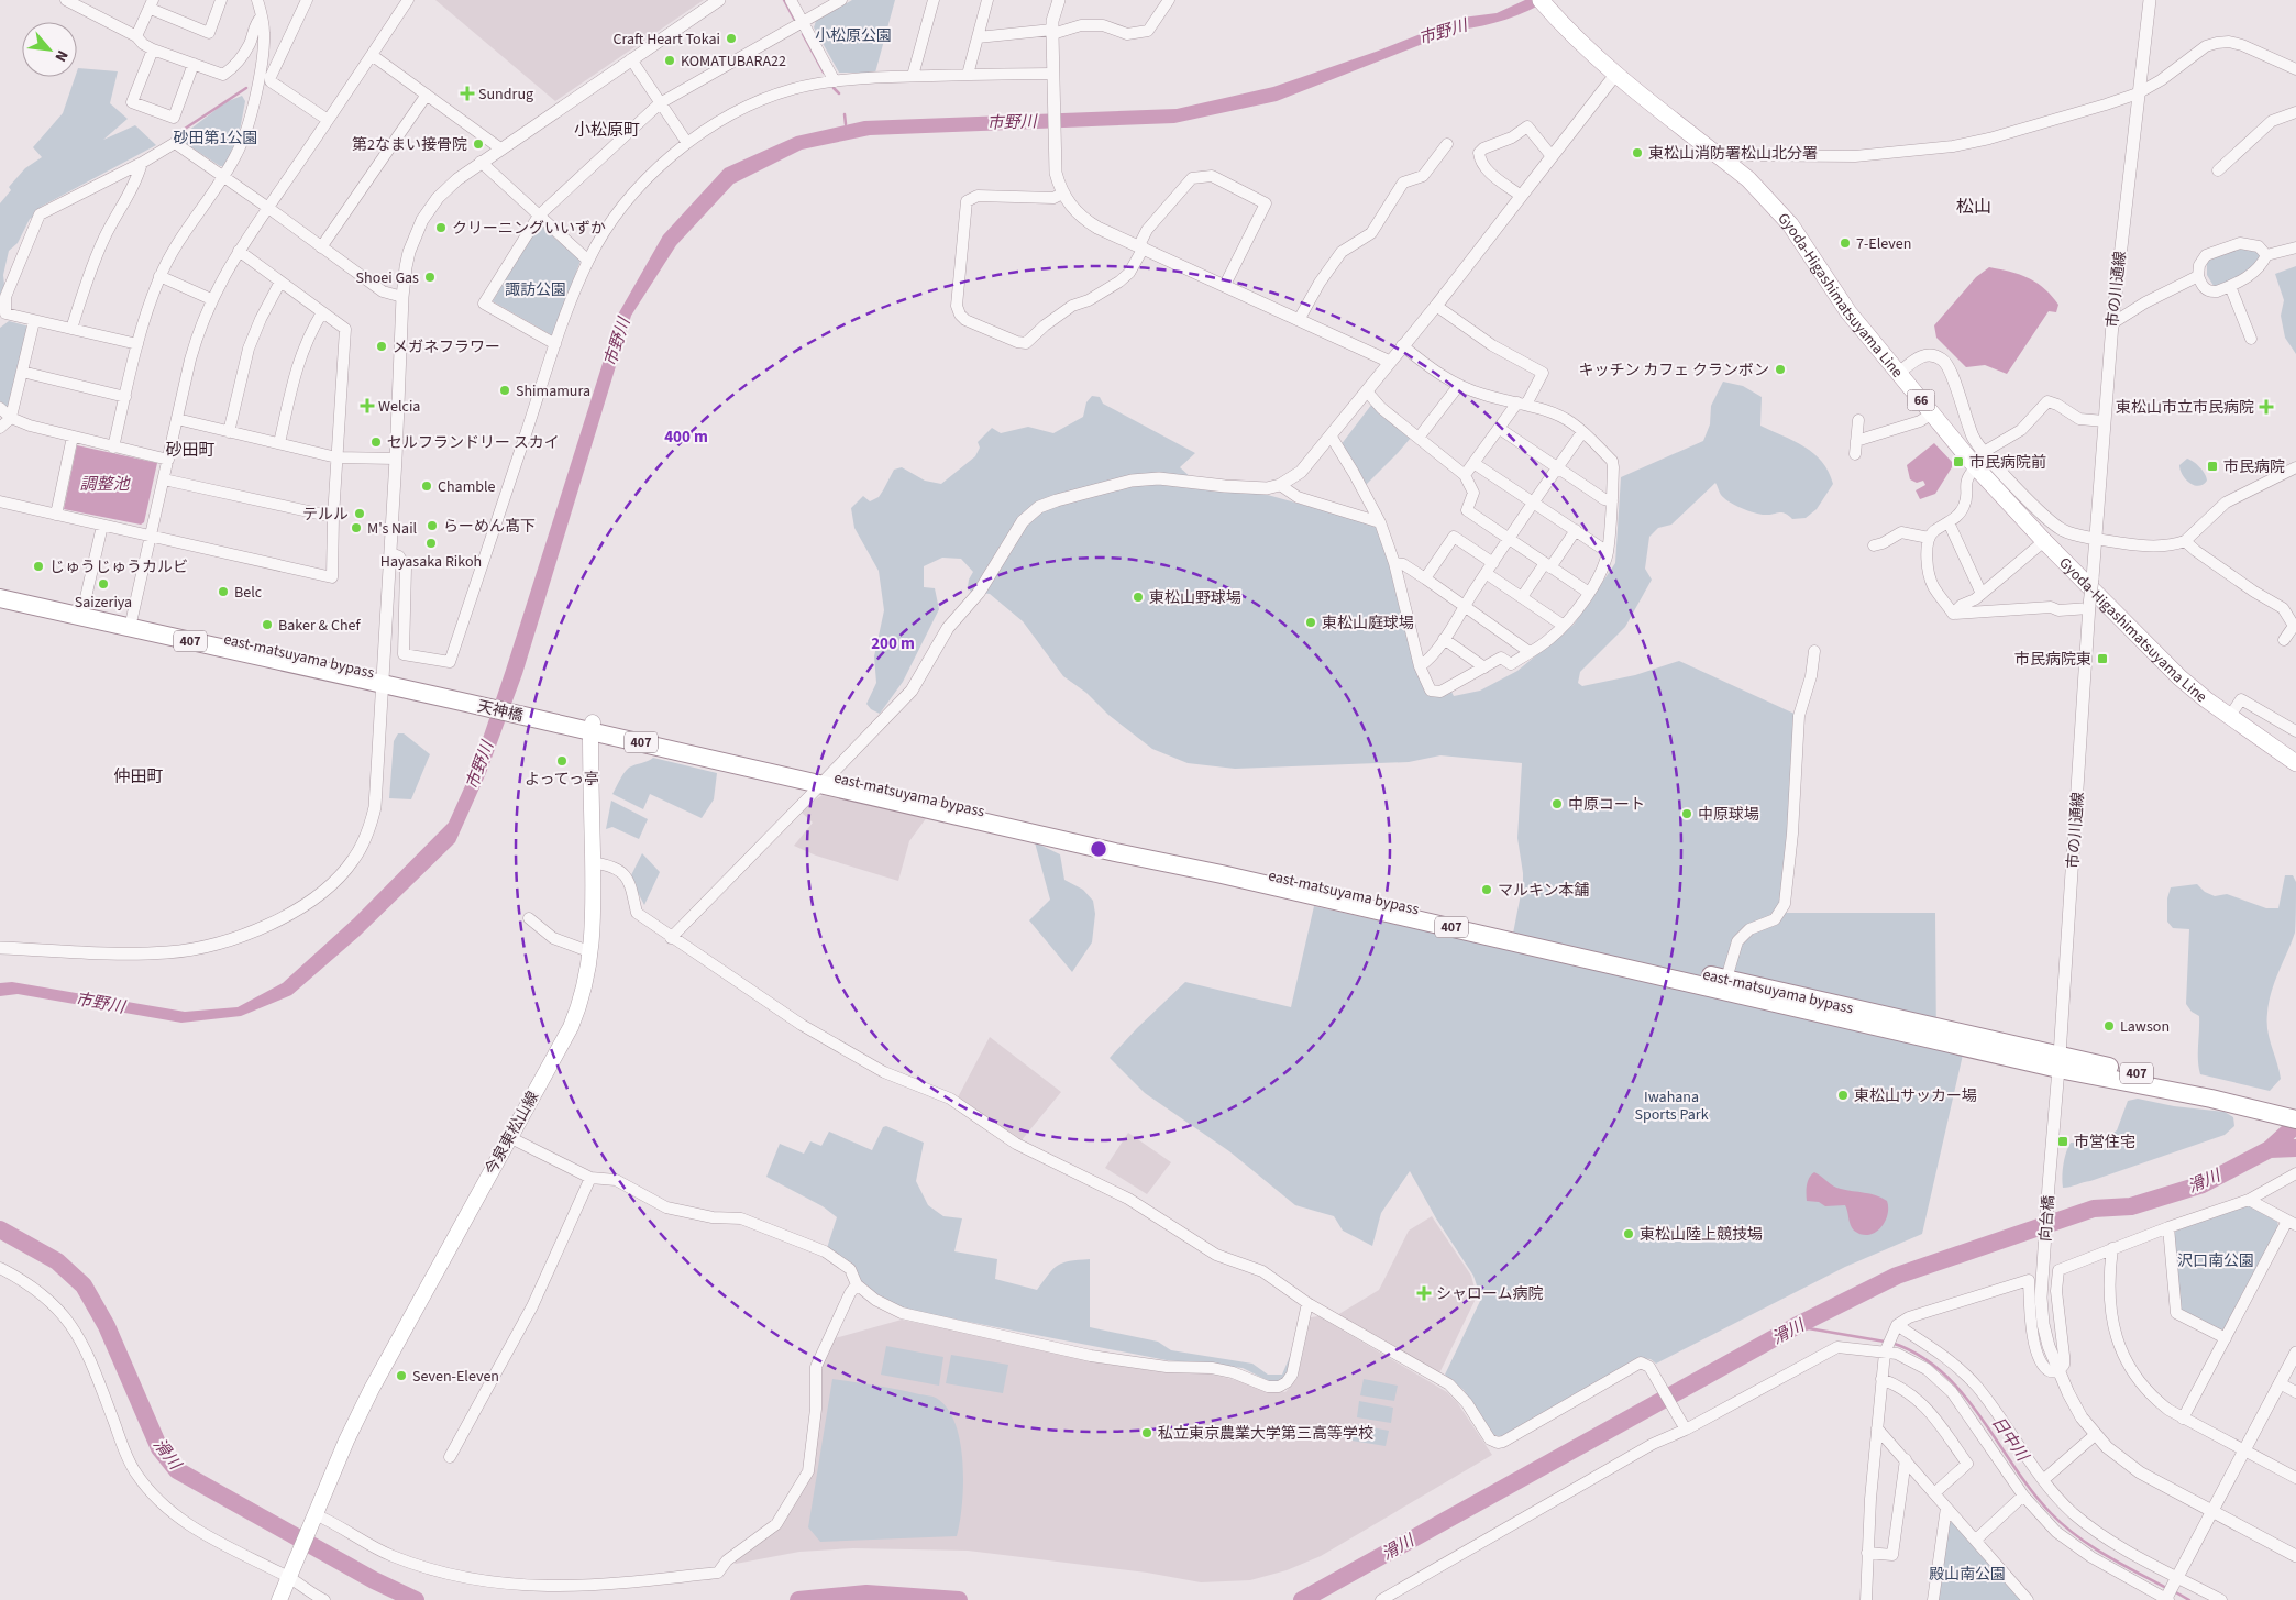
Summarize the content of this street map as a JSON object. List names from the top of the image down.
{
  "streets": {
    "highway": ["407", "east-matsuyama bypass", "天神橋"],
    "main road": ["Gyoda-Higashimatsuyama Line", "66", "今泉東松山線"],
    "street": ["市の川通線", "向台橋"]
  },
  "crossings": [
    ["市の川通線", "east-matsuyama bypass"],
    ["市の川通線", "向台橋"],
    ["407", "east-matsuyama bypass"],
    ["east-matsuyama bypass", "天神橋"],
    ["east-matsuyama bypass", "今泉東松山線"]
  ],
  "districts": [
    "小松原町",
    "松山",
    "砂田町",
    "仲田町"
  ],
  "water": [
    "市野川",
    "調整池",
    "滑川",
    "日中川"
  ],
  "parks": [
    "小松原公園",
    "砂田第1公園",
    "諏訪公園",
    "Iwahana Sports Park",
    "沢口南公園",
    "殿山南公園"
  ],
  "places": {
    "other": [
      "Craft Heart Tokai",
      "KOMATUBARA22",
      "第2なまい接骨院",
      "東松山消防署松山北分署",
      "クリーニングいいずか",
      "7-Eleven",
      "Shoei Gas",
      "メガネフラワー",
      "キッチン カフェ クランボン",
      "Shimamura",
      "セルフランドリー スカイ",
      "Chamble",
      "テルル",
      "らーめん髙下",
      "M's Nail",
      "Hayasaka Rikoh",
      "じゅうじゅうカルビ",
      "Saizeriya",
      "Belc",
      "東松山野球場",
      "東松山庭球場",
      "Baker & Chef",
      "よってっ亭",
      "中原コート",
      "中原球場",
      "マルキン本舗",
      "Lawson",
      "東松山サッカー場",
      "東松山陸上競技場",
      "Seven-Eleven",
      "私立東京農業大学第三高等学校"
    ],
    "health": [
      "Sundrug",
      "Welcia",
      "東松山市立市民病院",
      "シャローム病院"
    ],
    "transit": [
      "市民病院前",
      "市民病院",
      "市民病院東",
      "市営住宅"
    ]
  },
  "north": "bottom right",
  "rings": ["400 m", "200 m"]
}
